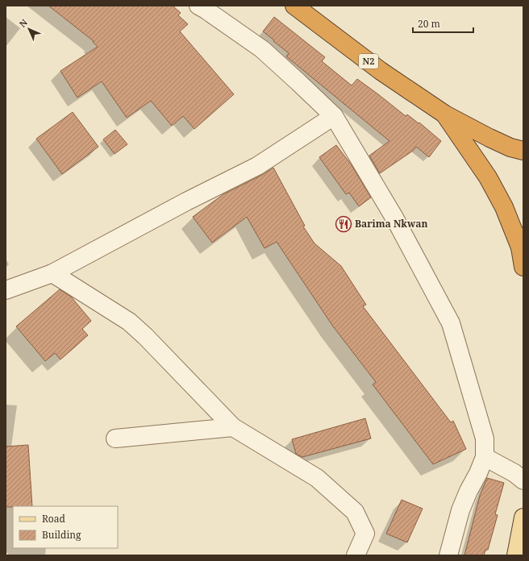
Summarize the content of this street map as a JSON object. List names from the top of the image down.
{
  "streets": {
    "highway": ["N2"]
  },
  "places": {
    "restaurant": ["Barima Nkwan"]
  },
  "legend": ["Road", "Building"],
  "scale_bar": "20 m",
  "north": "top left"
}
